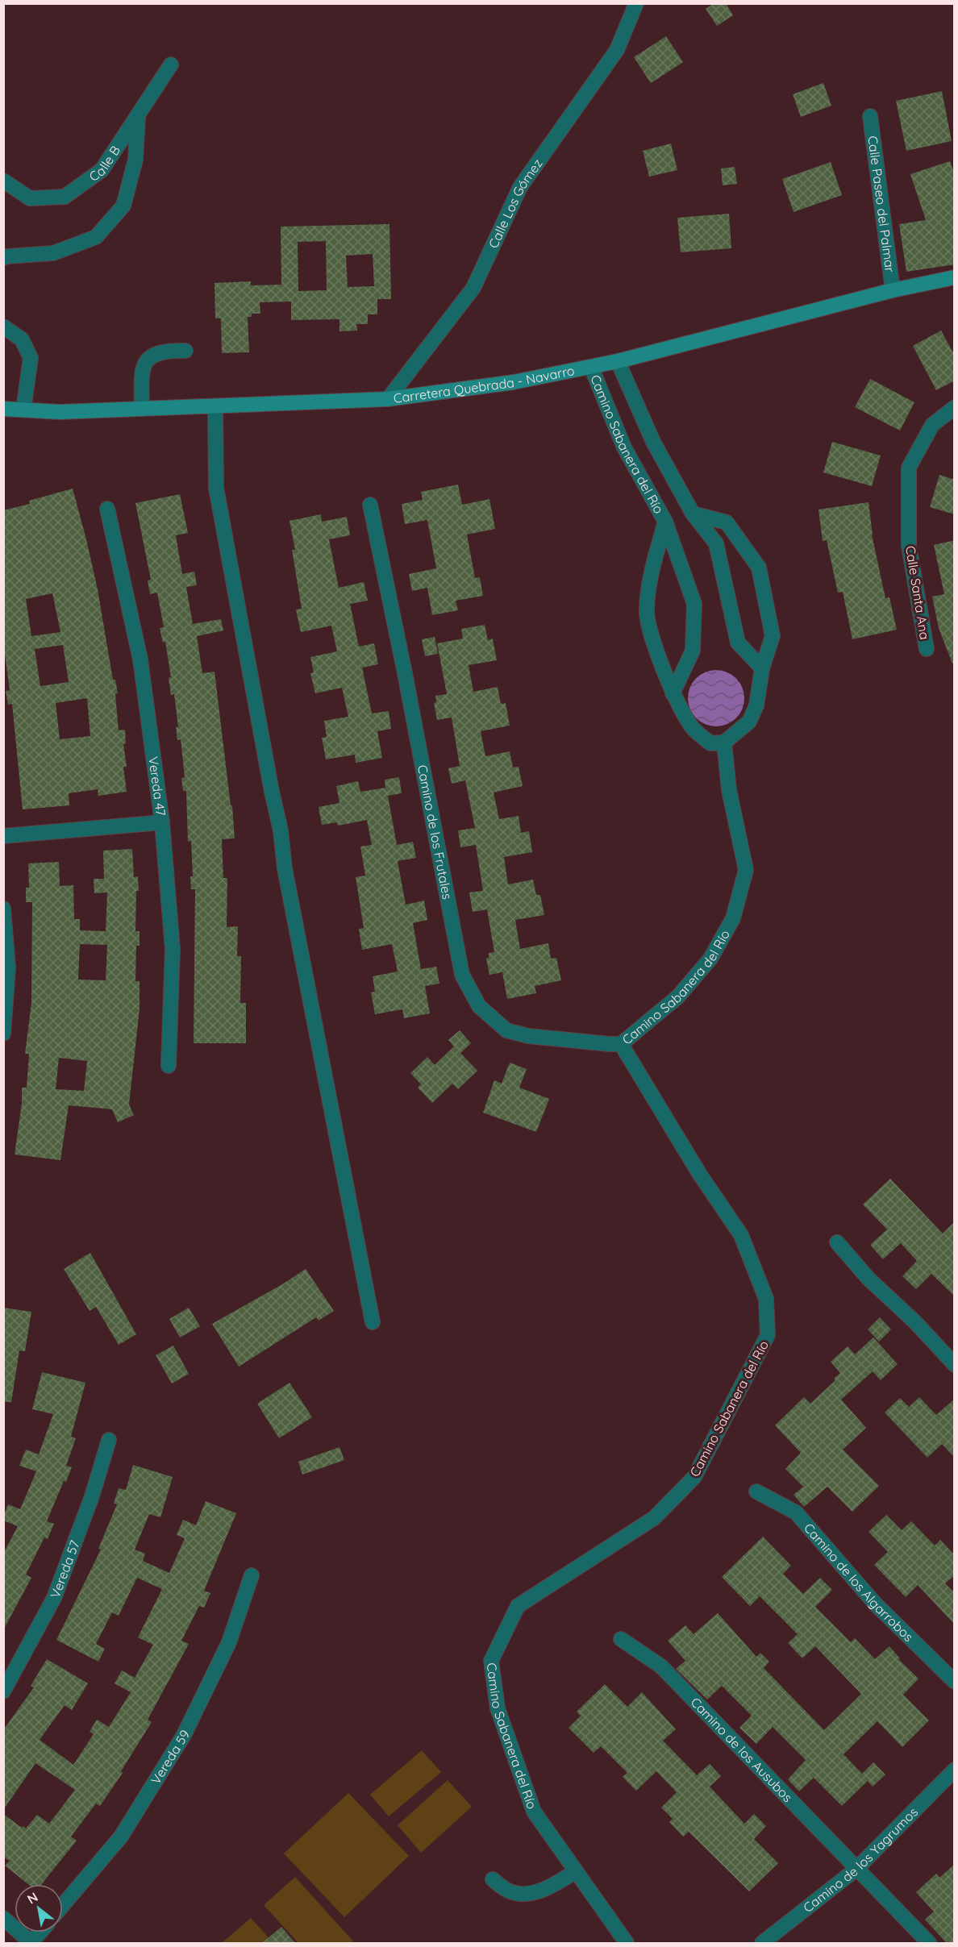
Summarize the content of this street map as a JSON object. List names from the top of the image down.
{
  "streets": {
    "street": [
      "Calle B",
      "Calle Paseo del Palmar",
      "Calle Los Gómez",
      "Carretera Quebrada - Navarro",
      "Camino Sabanera del Río",
      "Calle Santa Ana",
      "Vereda 47",
      "Camino de los Frutales",
      "Vereda 57",
      "Camino de los Algarrobos",
      "Camino de los Ausubos",
      "Vereda 59",
      "Camino de los Yagrumos"
    ]
  },
  "crossings": [
    ["Calle Paseo del Palmar", "Carretera Quebrada - Navarro"],
    ["Calle Los Gómez", "Carretera Quebrada - Navarro"],
    ["Carretera Quebrada - Navarro", "Camino Sabanera del Río"],
    ["Camino Sabanera del Río", "Camino de los Frutales"],
    ["Camino de los Ausubos", "Camino de los Yagrumos"]
  ],
  "north": "top left"
}
